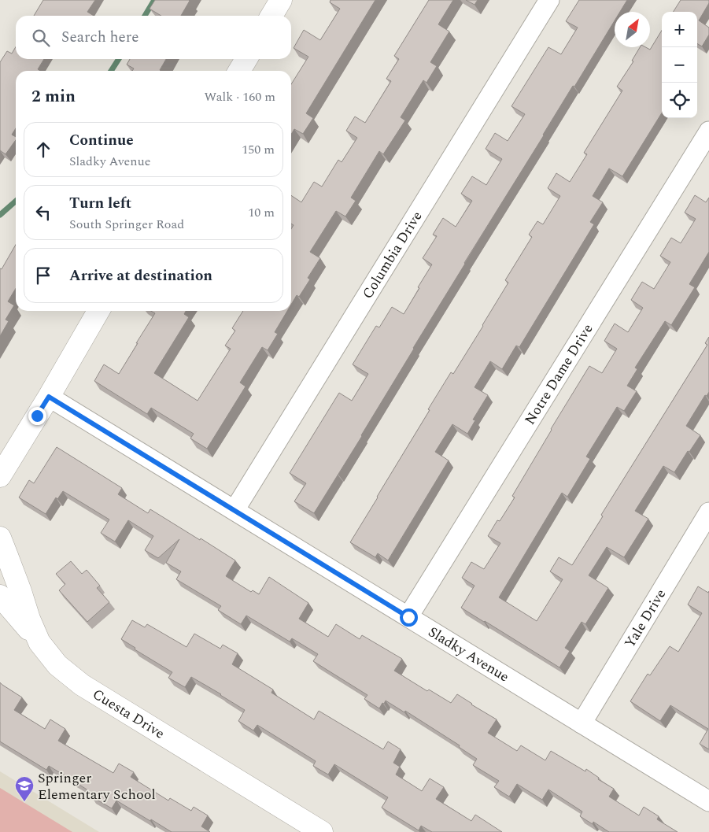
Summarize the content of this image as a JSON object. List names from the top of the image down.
{
  "streets": {
    "street": [
      "Columbia Drive",
      "Notre Dame Drive",
      "Yale Drive",
      "Sladky Avenue",
      "Cuesta Drive"
    ]
  },
  "crossings": [
    ["Columbia Drive", "Sladky Avenue"],
    ["Notre Dame Drive", "Sladky Avenue"],
    ["Yale Drive", "Sladky Avenue"]
  ],
  "places": {
    "school or university": ["Springer Elementary School"]
  },
  "north": "top right",
  "page": {
    "map_buttons": ["+", "−"],
    "search": "Search here",
    "heading": ["2 min", "Walk · 160 m"],
    "list": [
      ["Continue", "Sladky Avenue", "150 m"],
      ["Turn left", "South Springer Road", "10 m"],
      "Arrive at destination"
    ]
  }
}
